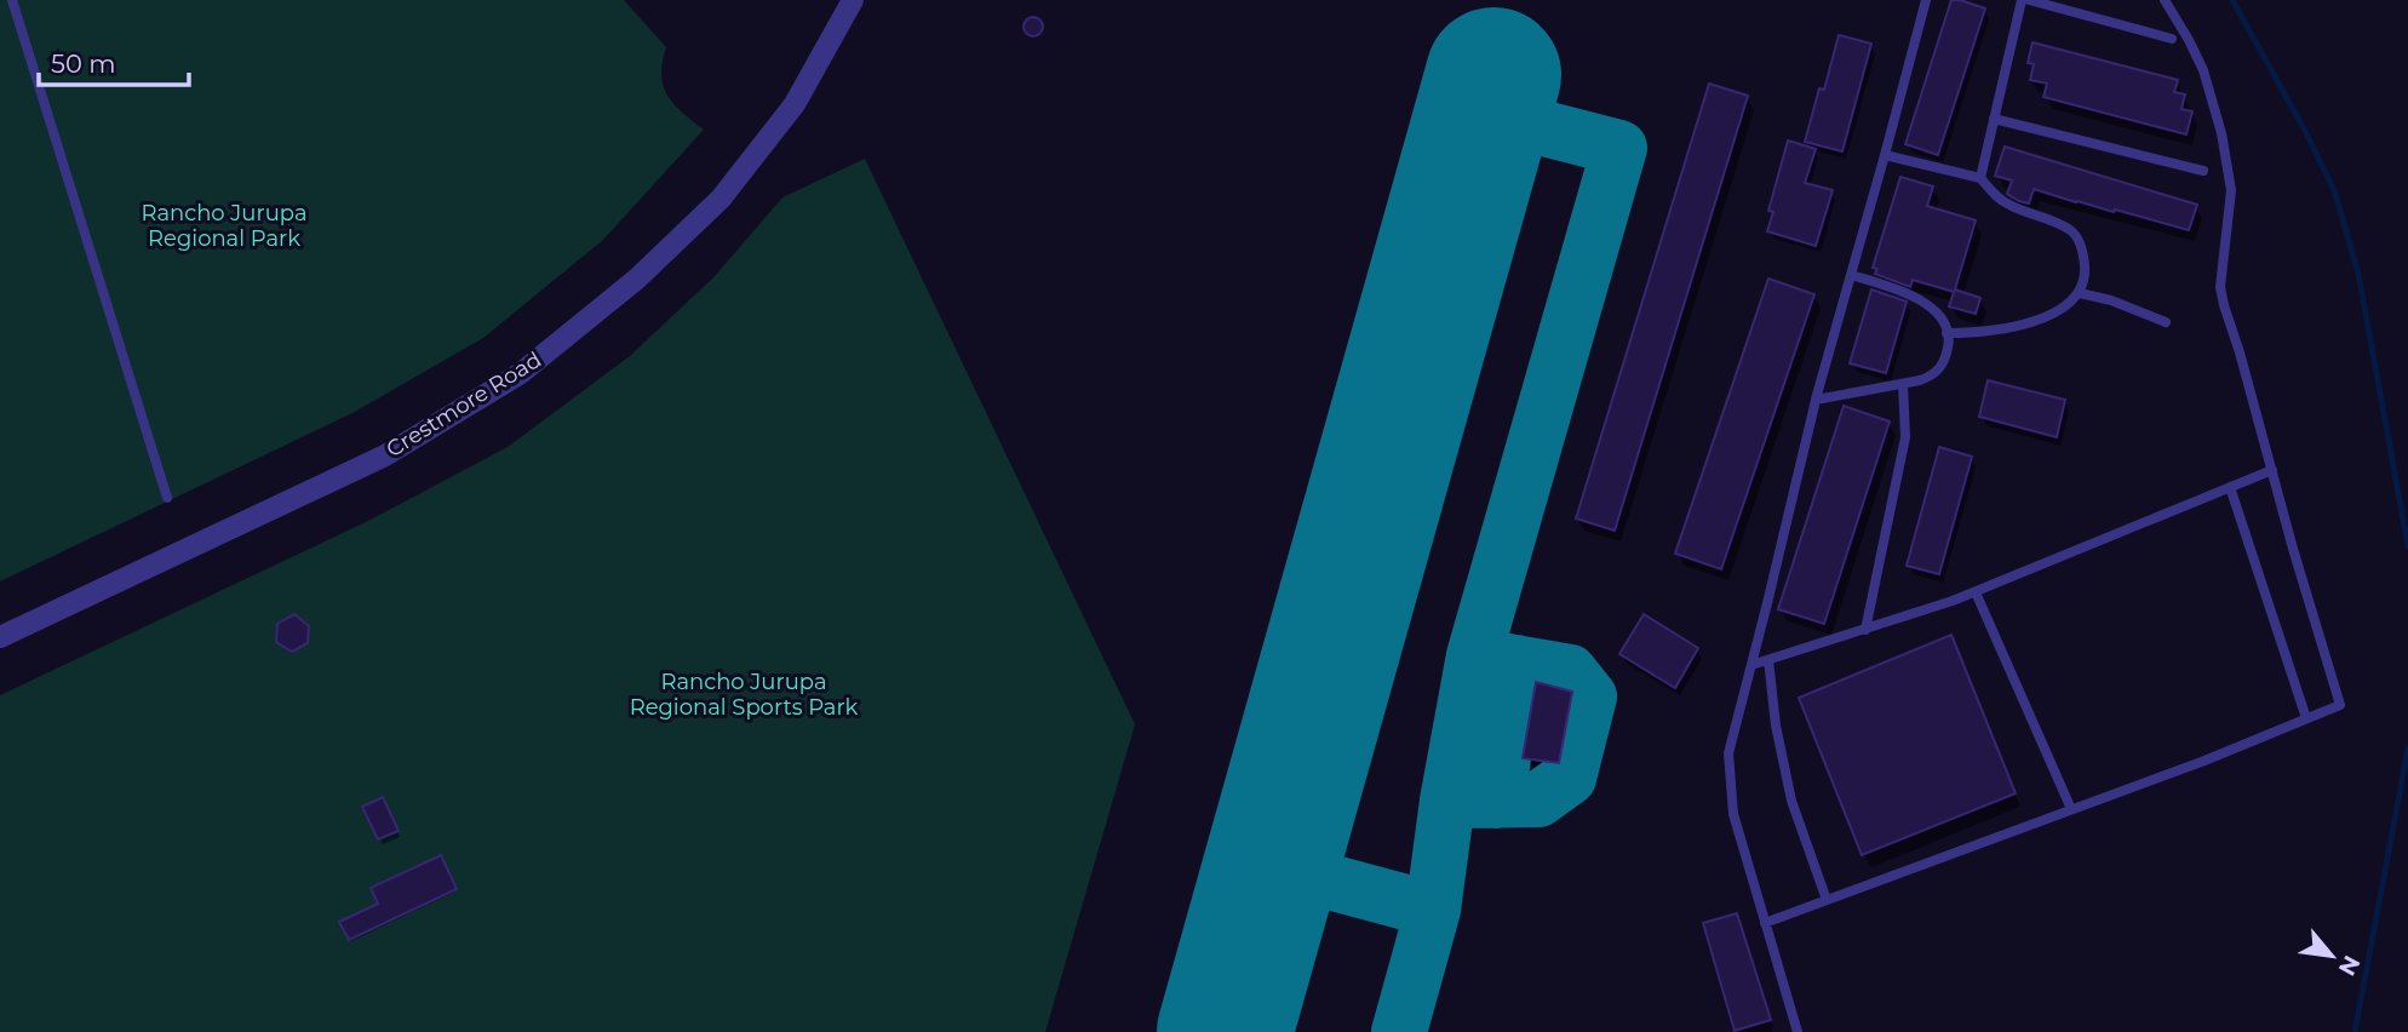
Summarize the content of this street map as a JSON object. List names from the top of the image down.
{
  "streets": {
    "street": ["Crestmore Road"]
  },
  "parks": ["Rancho Jurupa Regional Park", "Rancho Jurupa Regional Sports Park"],
  "scale_bar": "50 m",
  "north": "bottom right"
}
